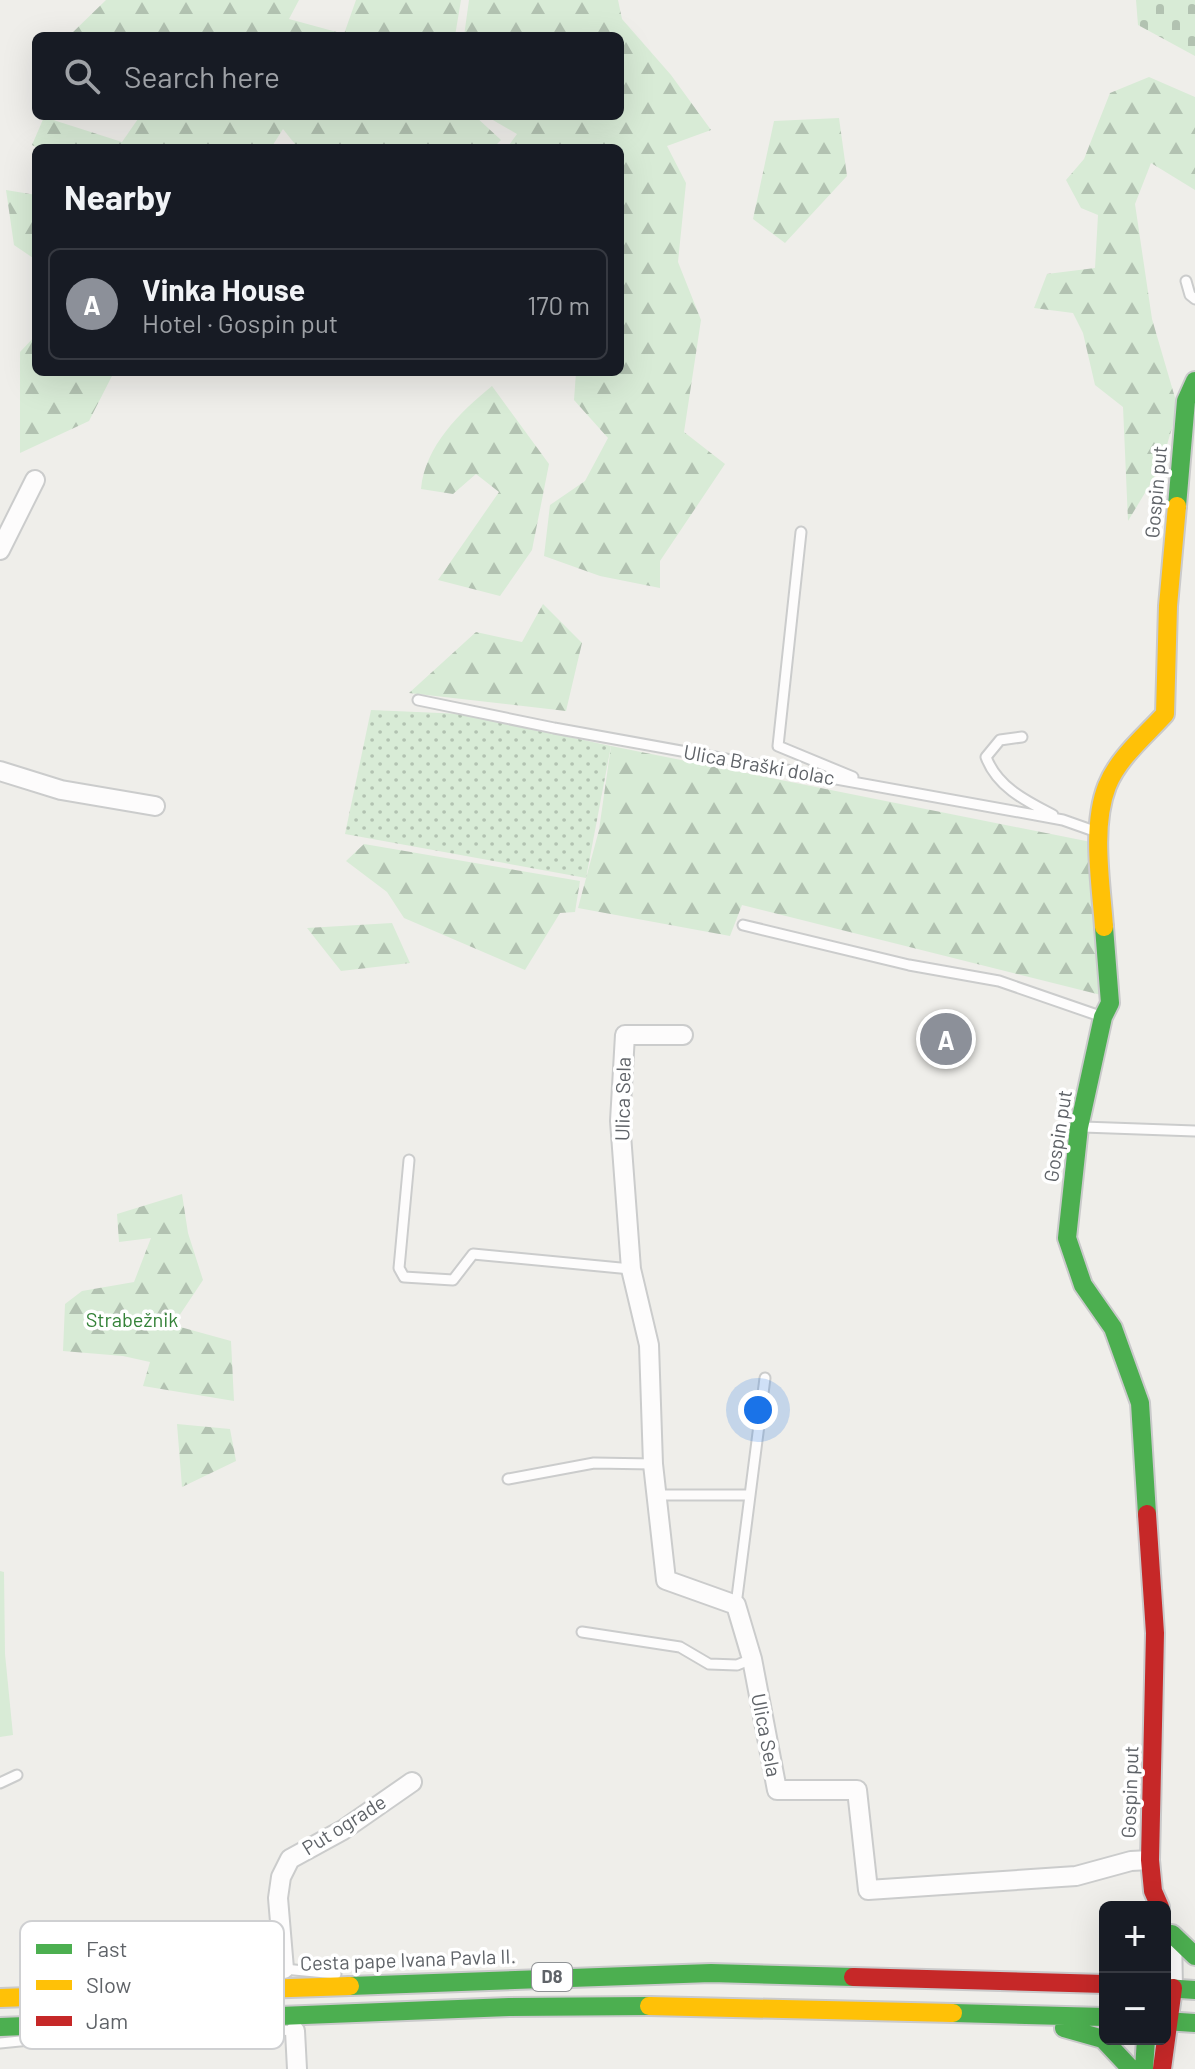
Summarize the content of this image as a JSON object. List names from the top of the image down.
{
  "streets": {
    "main road": ["Gospin put", "Cesta pape Ivana Pavla II.", "D8"],
    "street": ["Ulica Sela", "Put ograde"],
    "lane": ["Ulica Braški dolac"]
  },
  "crossings": [
    ["Gospin put", "Ulica Braški dolac"],
    ["Gospin put", "Ulica Sela"]
  ],
  "parks": ["Strabežnik"],
  "legend": ["Fast", "Slow", "Jam"],
  "page": {
    "search": "Search here",
    "heading": "Nearby",
    "list": [
      {
        "mark": "A",
        "name": "Vinka House",
        "note": "Hotel · Gospin put",
        "value": "170 m"
      }
    ],
    "pins": "A",
    "map_buttons": ["+", "−"]
  }
}
